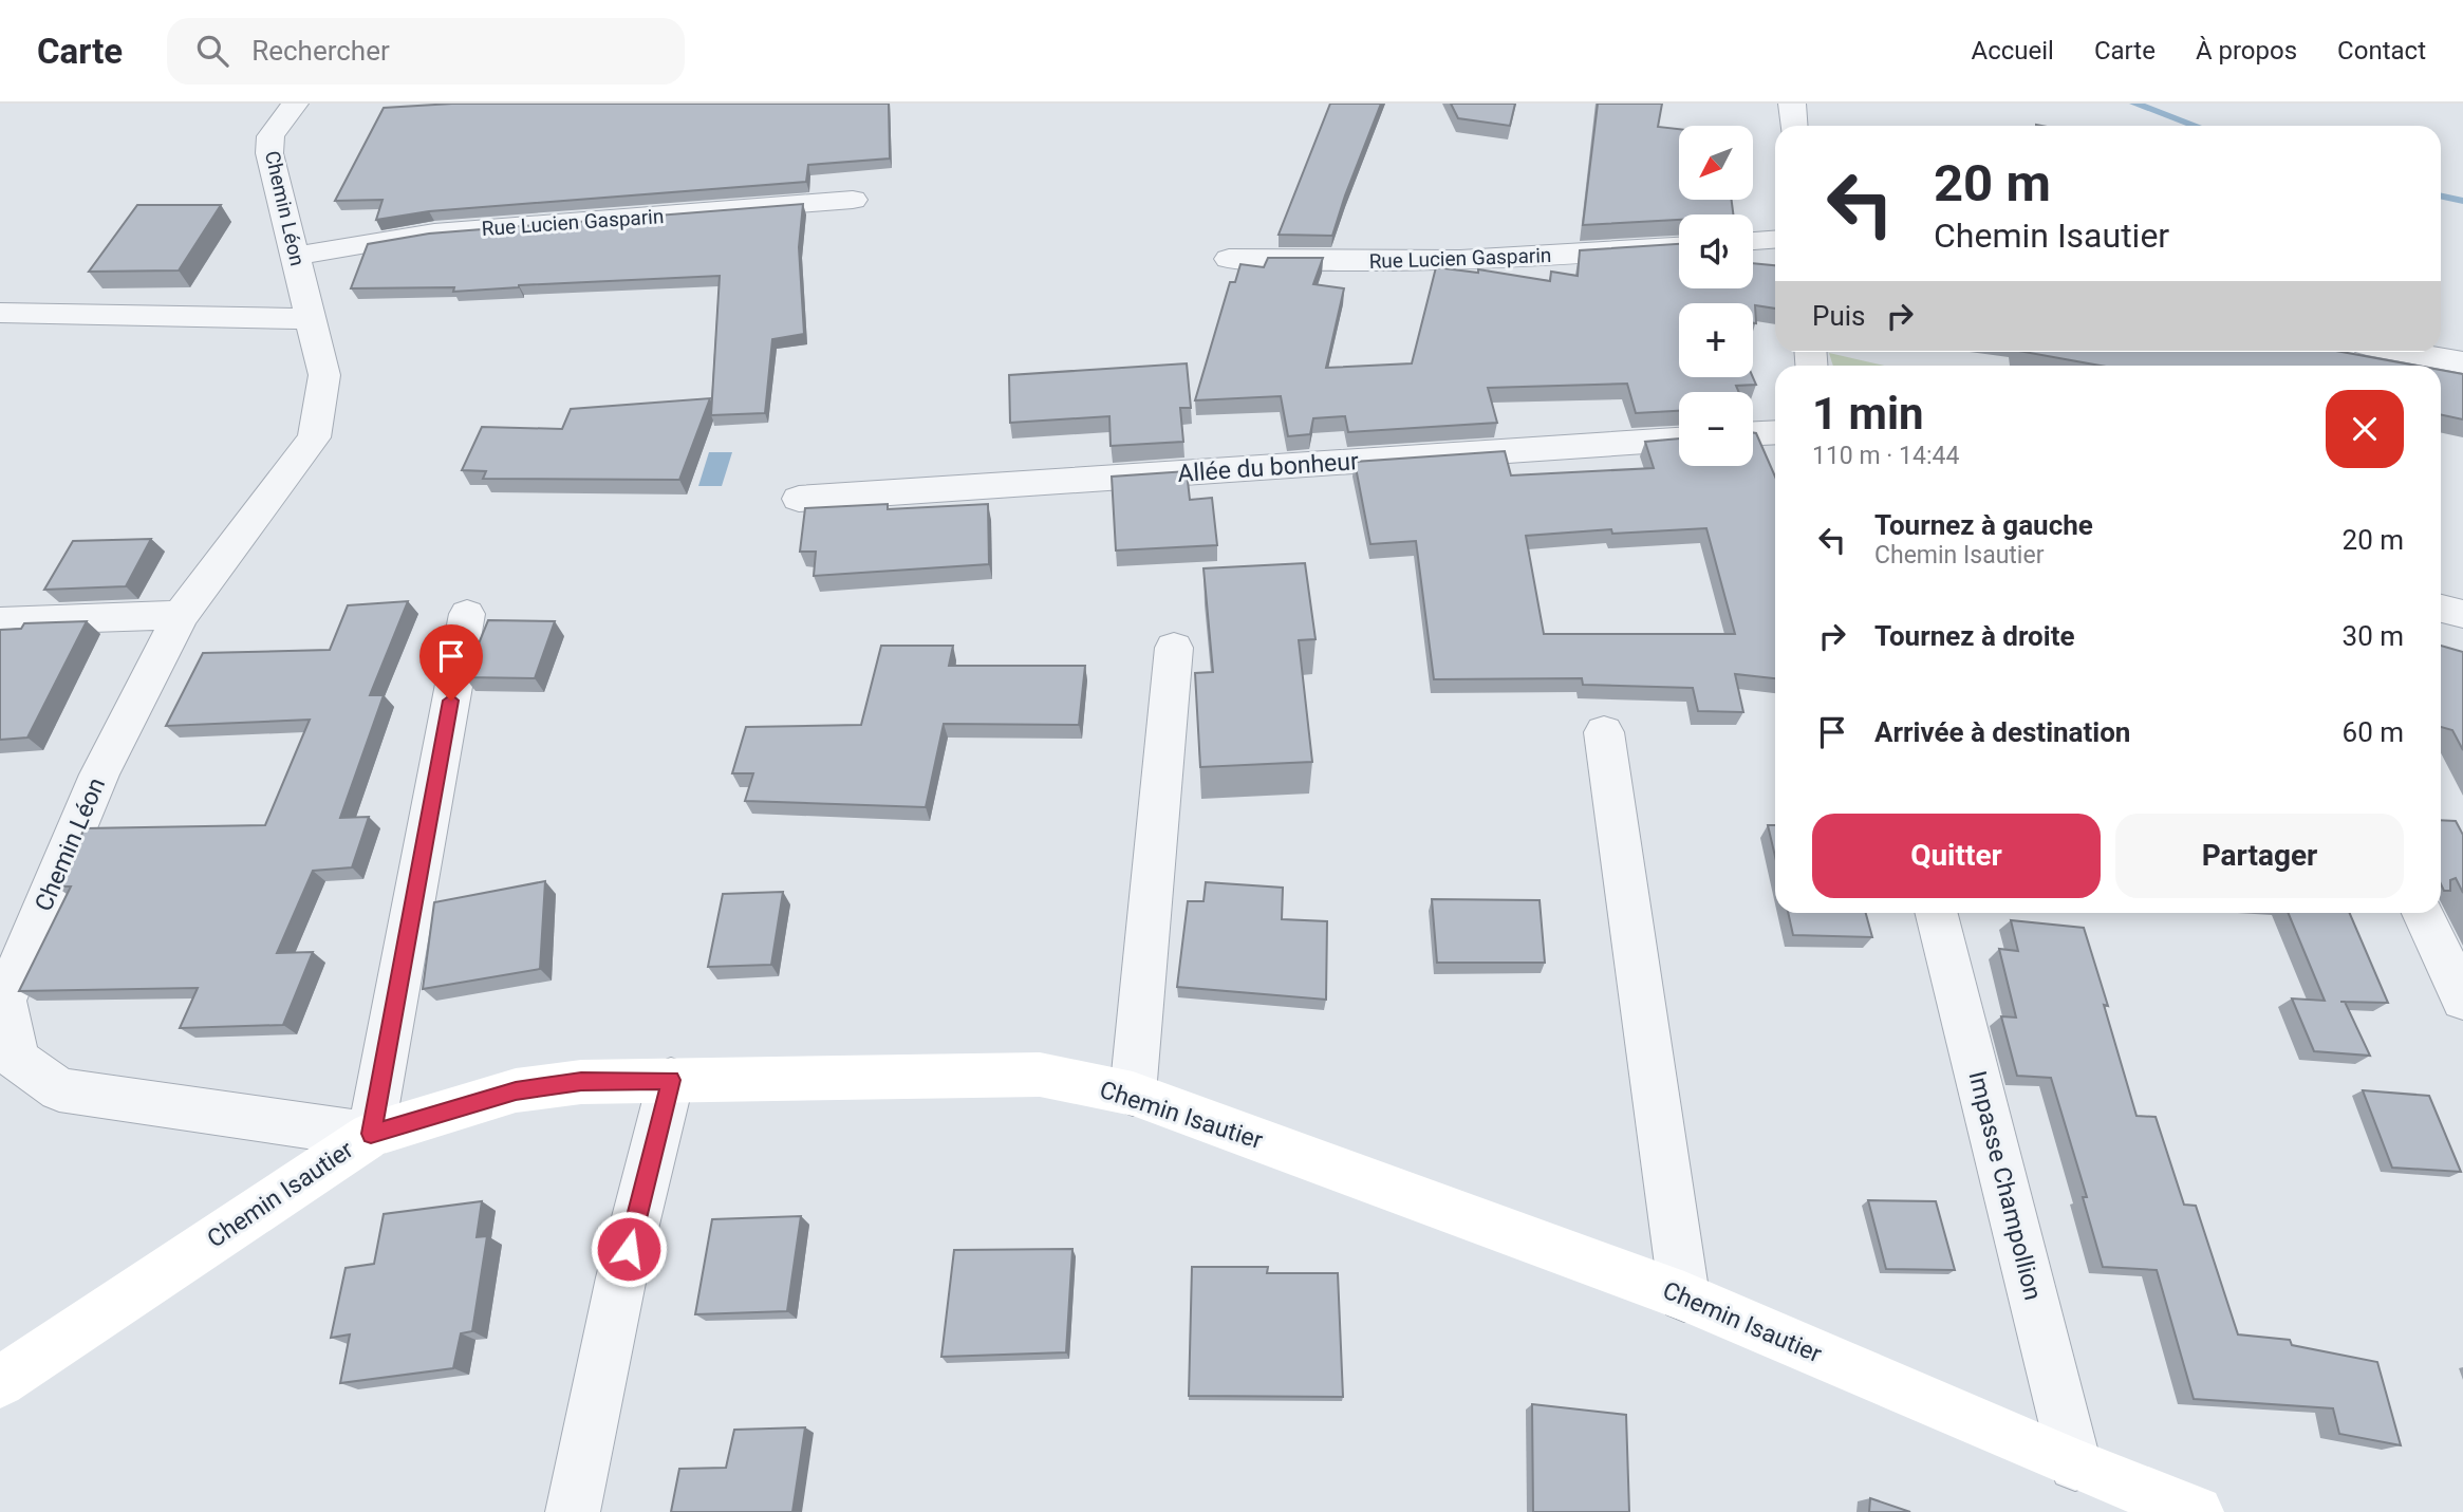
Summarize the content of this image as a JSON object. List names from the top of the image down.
{
  "streets": {
    "main road": ["Chemin Isautier"],
    "street": [
      "Chemin Léon",
      "Rue Lucien Gasparin",
      "Allée du bonheur",
      "Impasse Champollion"
    ]
  },
  "crossings": [
    ["Chemin Léon", "Rue Lucien Gasparin"],
    ["Chemin Léon", "Chemin Isautier"],
    ["Chemin Isautier", "Impasse Champollion"]
  ],
  "north": "bottom left",
  "page": {
    "header": "Carte",
    "search": "Rechercher",
    "nav": [
      "Accueil",
      "Carte",
      "À propos",
      "Contact"
    ],
    "map_buttons": ["+", "−"],
    "turn": ["20 m", "Chemin Isautier"],
    "then": "Puis",
    "heading": ["1 min", "110 m · 14:44"],
    "list": [
      {
        "name": "Tournez à gauche",
        "note": "Chemin Isautier",
        "value": "20 m"
      },
      {
        "name": "Tournez à droite",
        "value": "30 m"
      },
      {
        "name": "Arrivée à destination",
        "value": "60 m"
      }
    ],
    "buttons": ["Quitter", "Partager"]
  }
}
